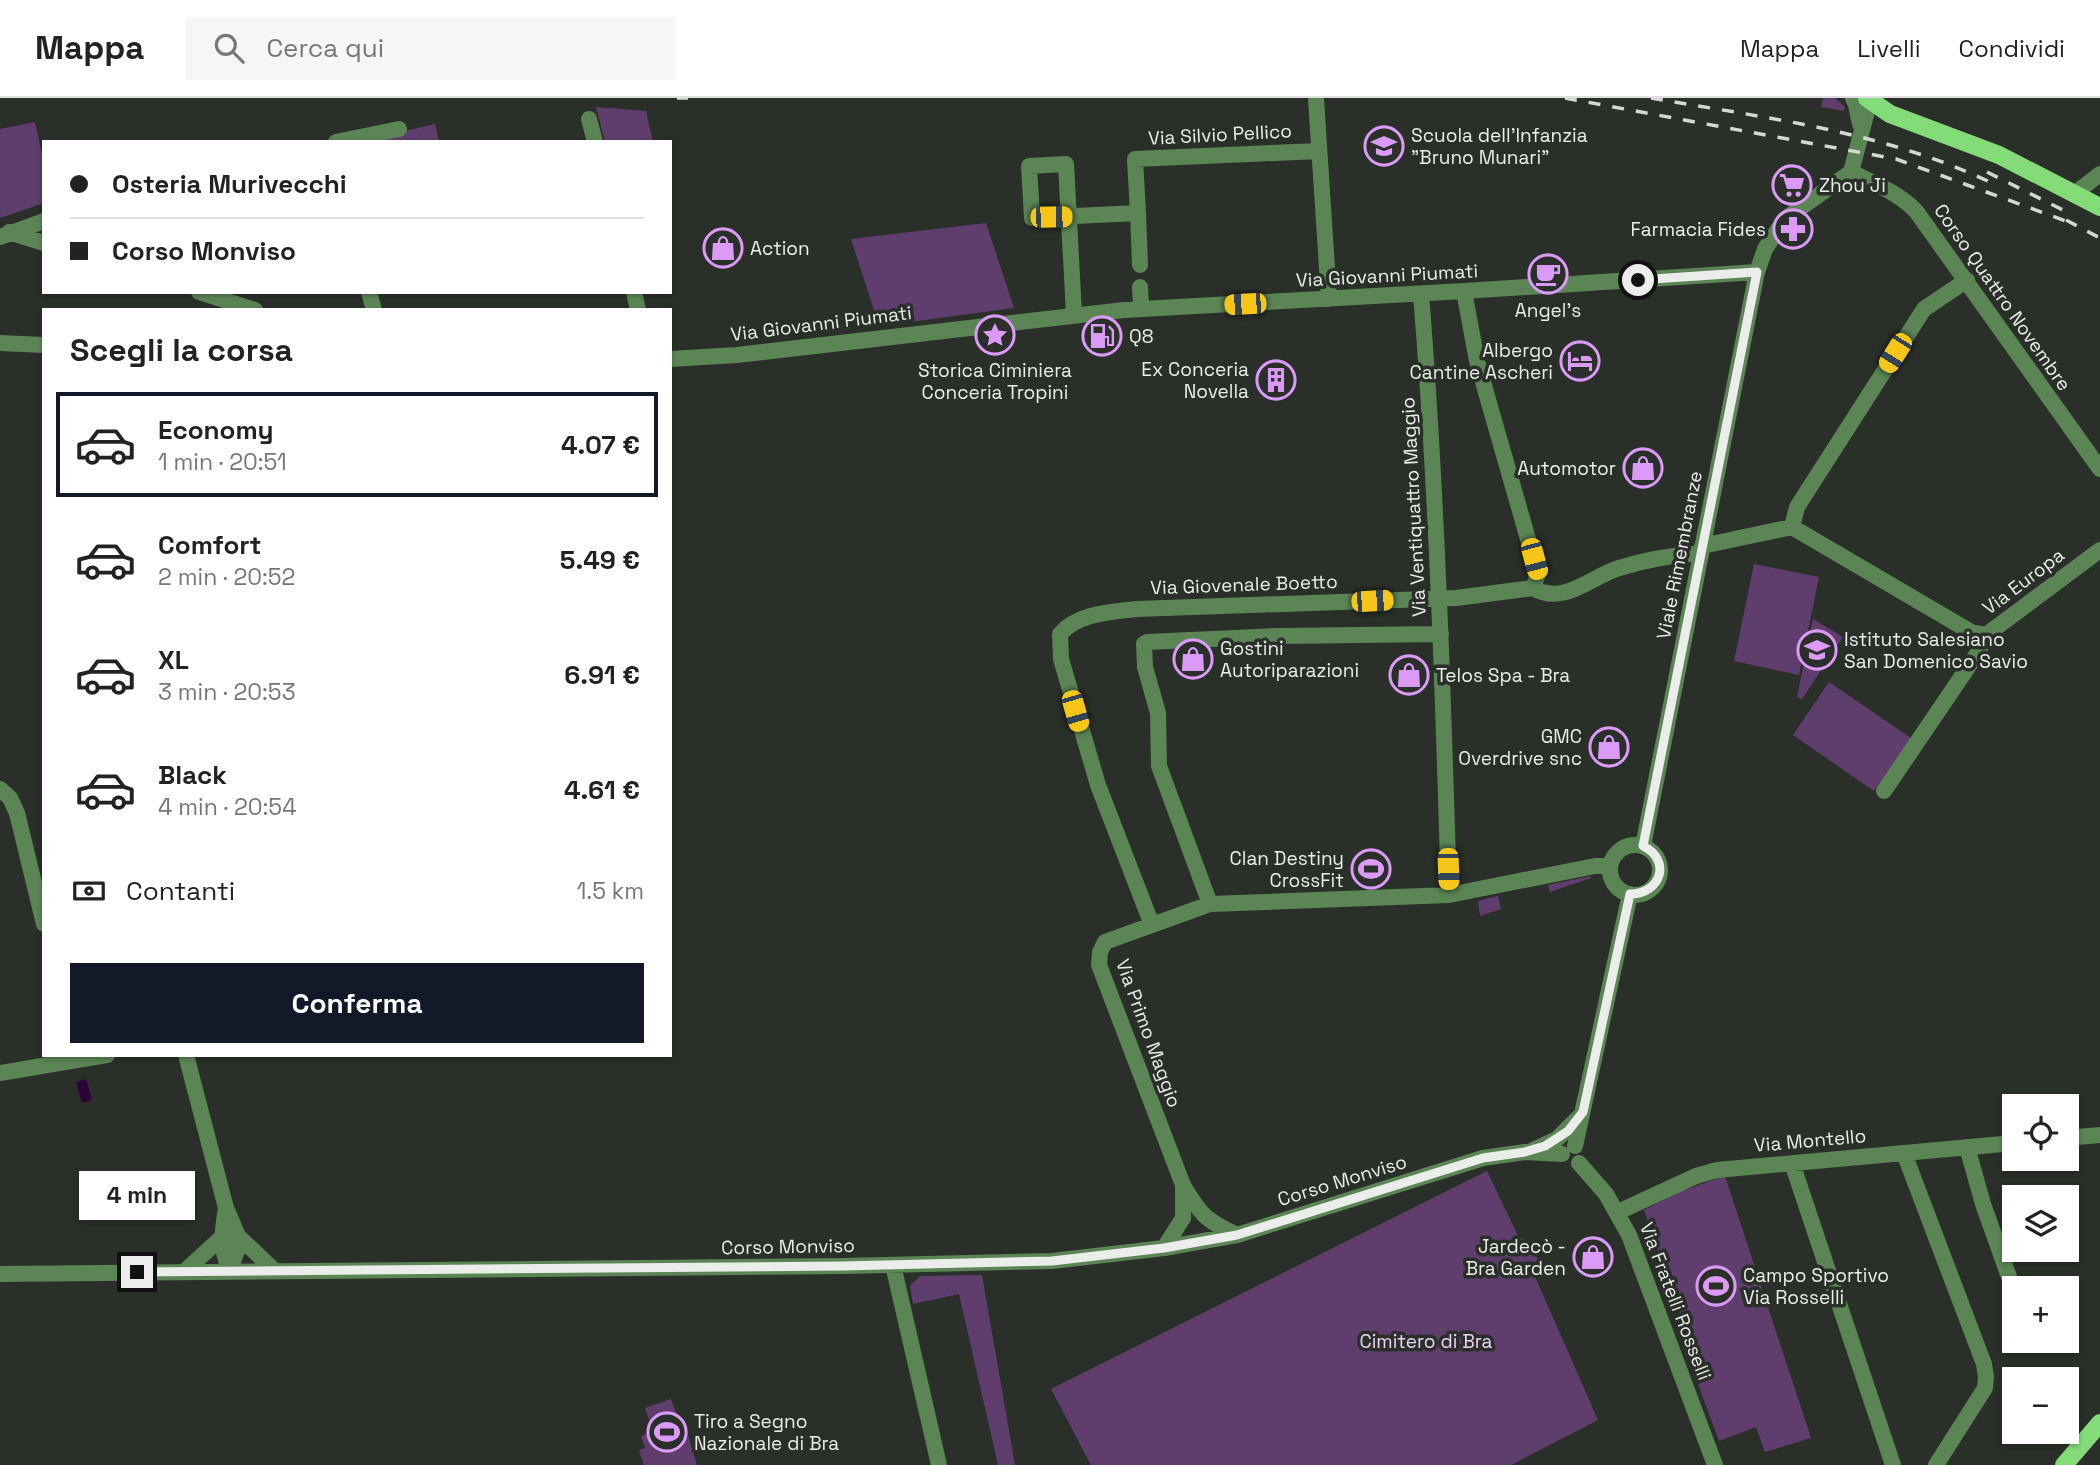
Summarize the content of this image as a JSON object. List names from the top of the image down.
{
  "streets": {
    "street": [
      "Via Silvio Pellico",
      "Via Giovanni Piumati",
      "Corso Quattro Novembre",
      "Via Ventiquattro Maggio",
      "Viale Rimembranze",
      "Via Europa",
      "Via Giovenale Boetto",
      "Via Primo Maggio",
      "Via Montello",
      "Corso Monviso",
      "Via Fratelli Rosselli"
    ]
  },
  "crossings": [
    ["Via Silvio Pellico", "Via Giovanni Piumati"],
    ["Via Giovanni Piumati", "Via Ventiquattro Maggio"],
    ["Via Giovanni Piumati", "Viale Rimembranze"],
    ["Via Ventiquattro Maggio", "Via Giovenale Boetto"],
    ["Via Ventiquattro Maggio", "Via Primo Maggio"],
    ["Viale Rimembranze", "Via Giovenale Boetto"],
    ["Viale Rimembranze", "Via Primo Maggio"],
    ["Via Giovenale Boetto", "Via Primo Maggio"],
    ["Via Primo Maggio", "Corso Monviso"],
    ["Via Montello", "Via Fratelli Rosselli"],
    ["Corso Monviso", "Via Fratelli Rosselli"]
  ],
  "parks": ["Cimitero di Bra"],
  "places": {
    "school or university": ["Scuola dell'Infanzia \"Bruno Munari\"", "Istituto Salesiano San Domenico Savio"],
    "supermarket": ["Zhou Ji"],
    "pharmacy": ["Farmacia Fides"],
    "shop": [
      "Action",
      "Automotor",
      "Gostini Autoriparazioni",
      "Telos Spa - Bra",
      "GMC Overdrive snc",
      "Jardecò - Bra Garden"
    ],
    "cafe": ["Angel's"],
    "place": ["Storica Ciminiera Conceria Tropini"],
    "fuel station": ["Q8"],
    "hotel": ["Albergo Cantine Ascheri"],
    "building": ["Ex Conceria Novella"],
    "sports": ["Clan Destiny CrossFit", "Campo Sportivo Via Rosselli", "Tiro a Segno Nazionale di Bra"]
  },
  "page": {
    "header": "Mappa",
    "search": "Cerca qui",
    "nav": ["Mappa", "Livelli", "Condividi"],
    "banner": ["Osteria Murivecchi", "Corso Monviso"],
    "heading": "Scegli la corsa",
    "list": [
      {
        "name": "Economy",
        "note": "1 min · 20:51",
        "value": "4.07 €"
      },
      {
        "name": "Comfort",
        "note": "2 min · 20:52",
        "value": "5.49 €"
      },
      {
        "name": "XL",
        "note": "3 min · 20:53",
        "value": "6.91 €"
      },
      {
        "name": "Black",
        "note": "4 min · 20:54",
        "value": "4.61 €"
      }
    ],
    "pay": ["Contanti", "1.5 km"],
    "buttons": "Conferma",
    "map_buttons": ["+", "−"],
    "bubble": "4 min"
  }
}
